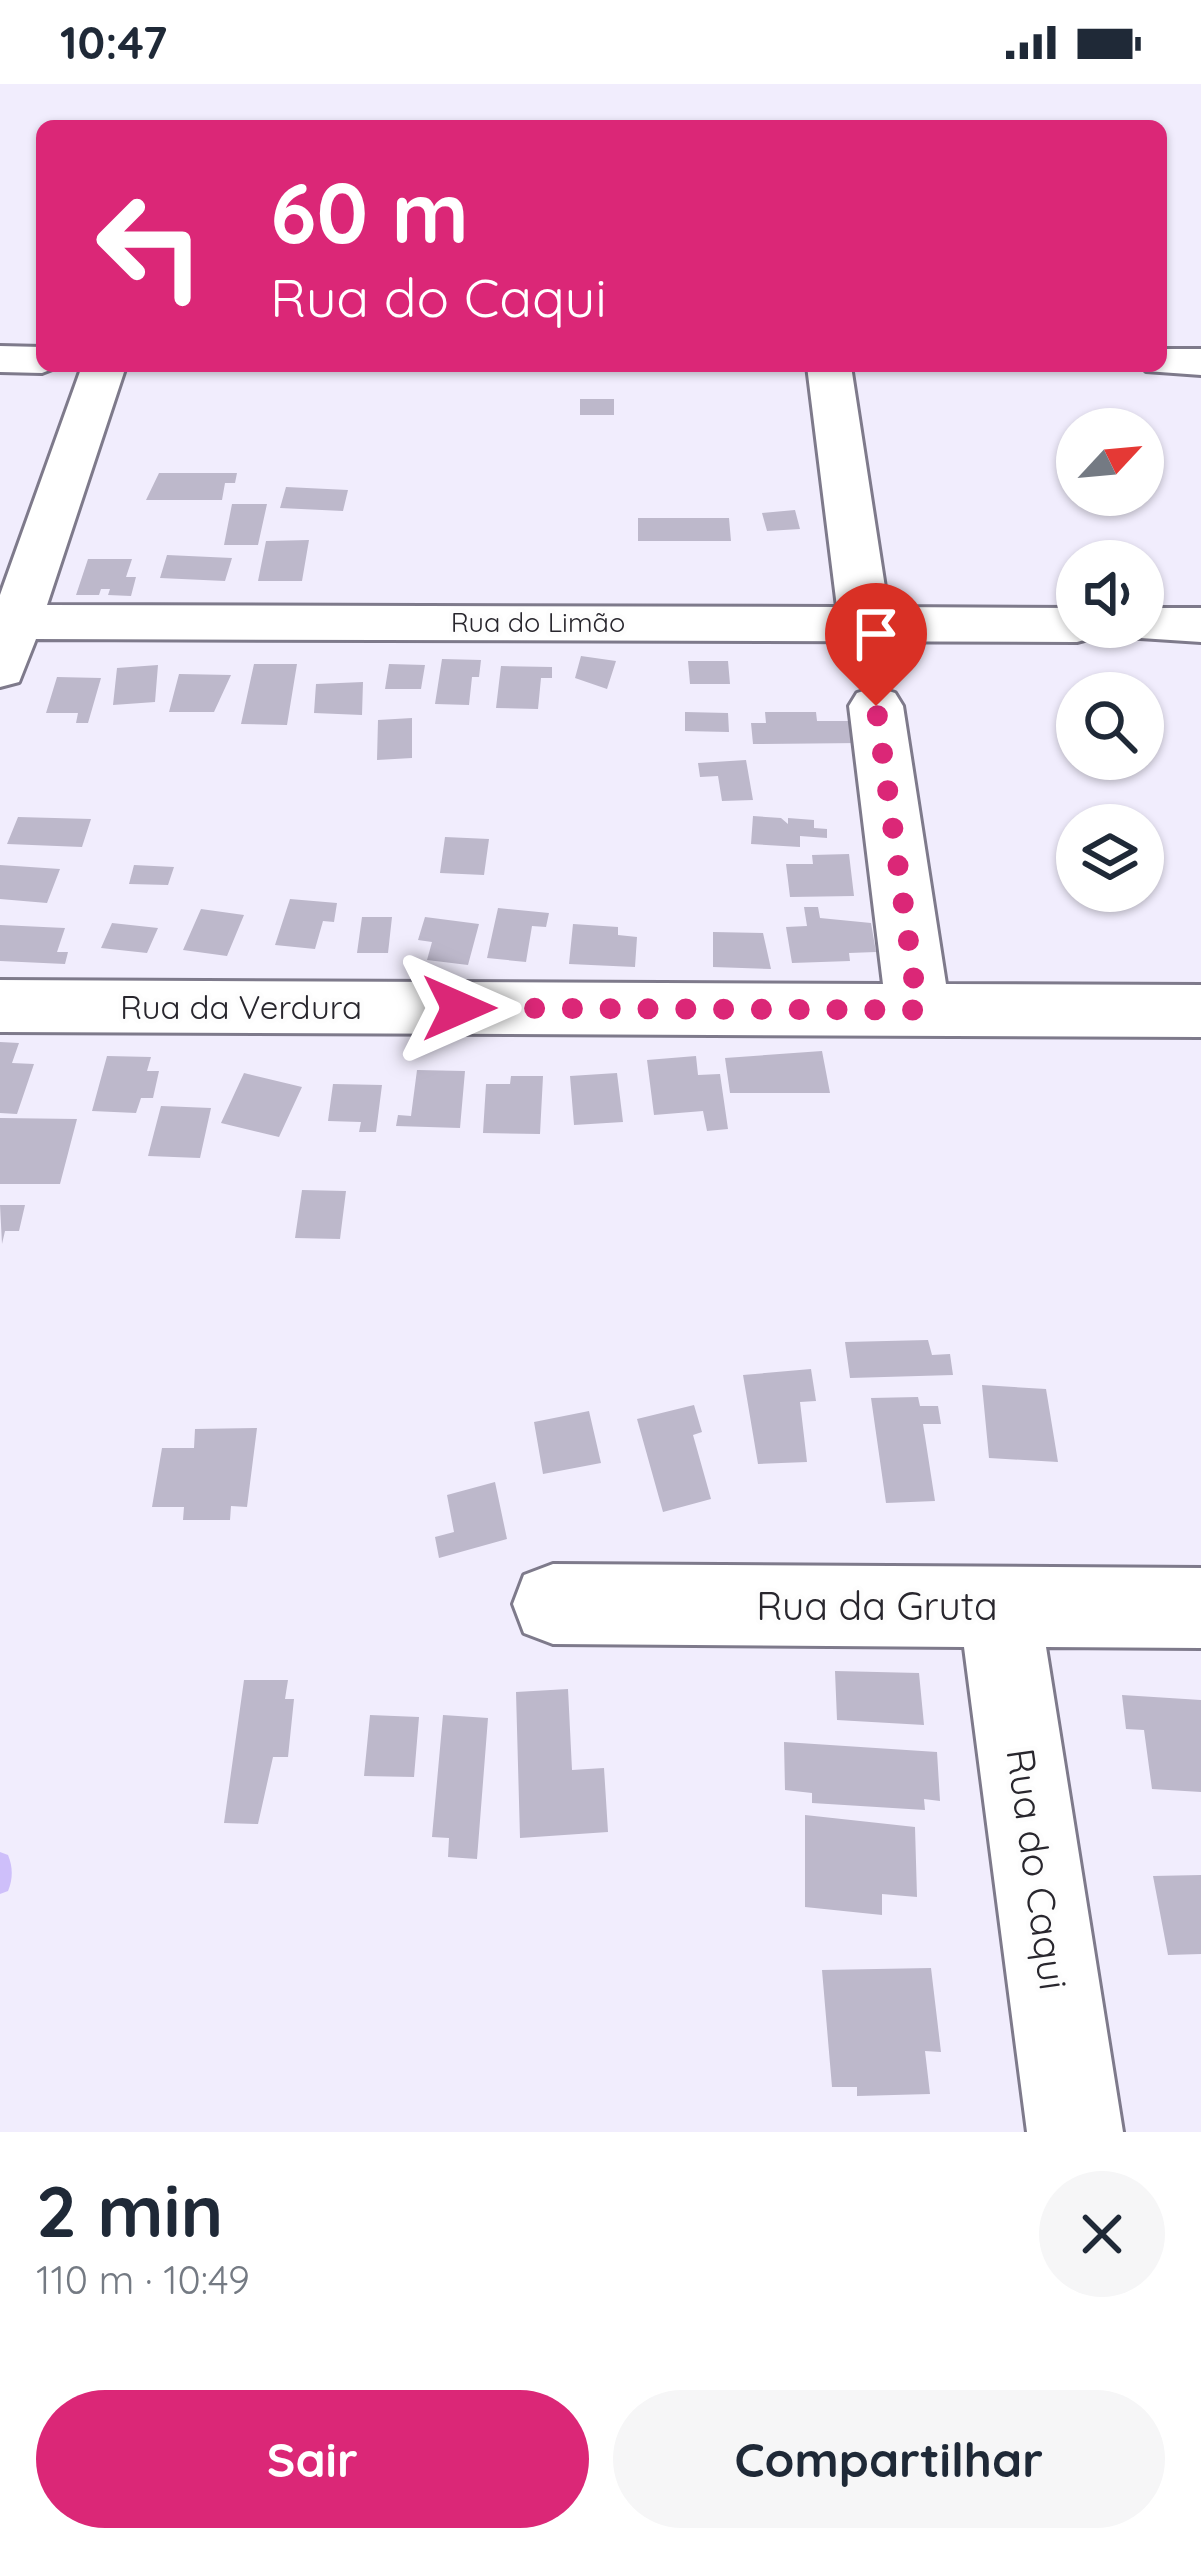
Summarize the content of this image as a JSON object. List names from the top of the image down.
{
  "streets": {
    "street": [
      "Rua do Limão",
      "Rua da Verdura",
      "Rua da Gruta",
      "Rua do Caqui"
    ]
  },
  "crossings": [
    ["Rua da Gruta", "Rua do Caqui"]
  ],
  "north": "top right",
  "page": {
    "status": "10:47",
    "turn": ["60 m", "Rua do Caqui"],
    "heading": ["2 min", "110 m · 10:49"],
    "buttons": ["Sair", "Compartilhar"]
  }
}
